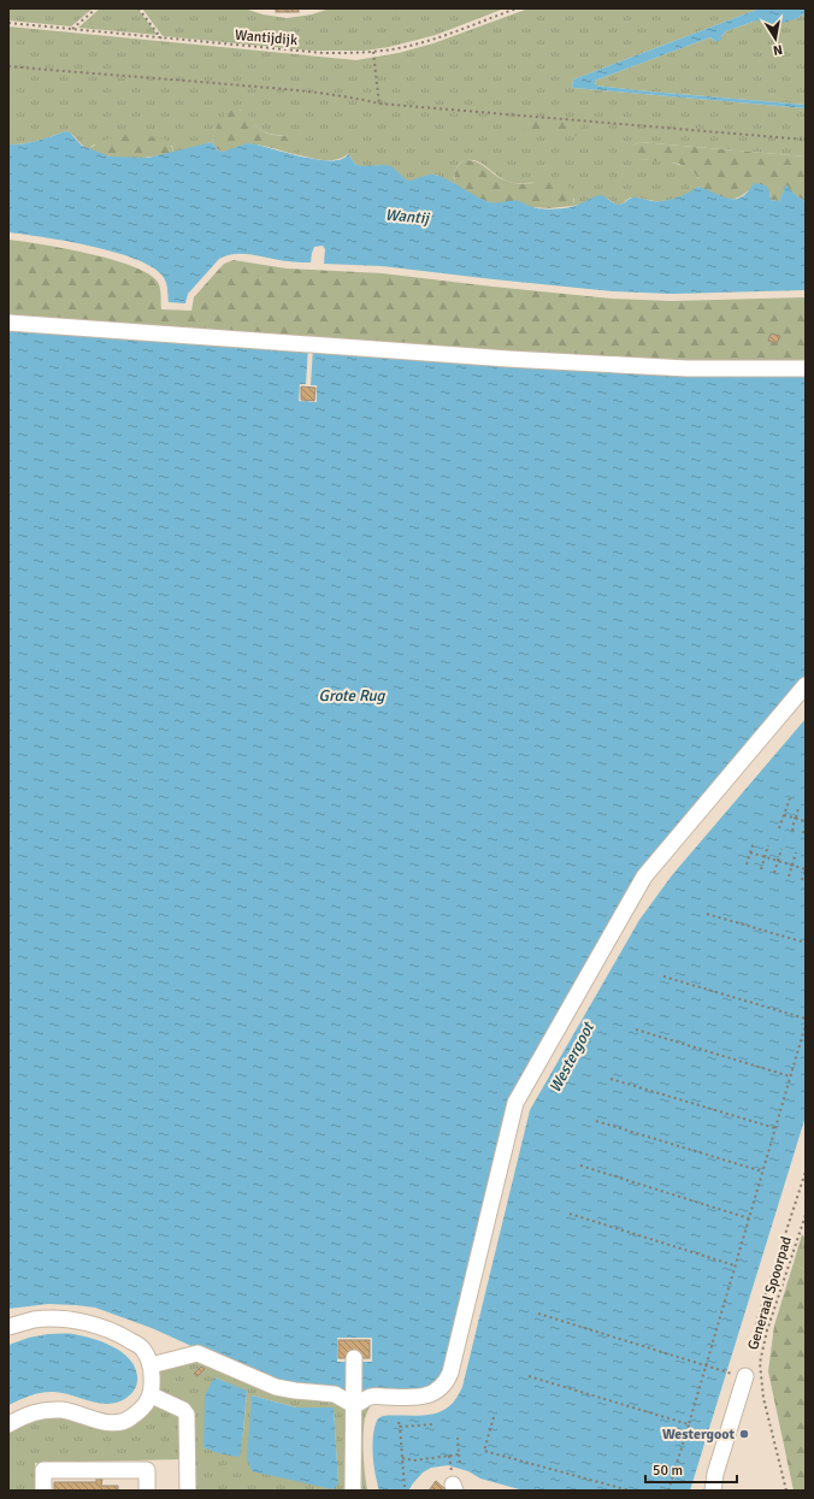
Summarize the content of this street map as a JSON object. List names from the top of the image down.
{
  "streets": {
    "path": ["Wantijdijk", "Generaal Spoorpad"]
  },
  "water": ["Wantij", "Grote Rug", "Westergoot"],
  "places": ["Westergoot"],
  "scale_bar": "50 m",
  "north": "bottom"
}
